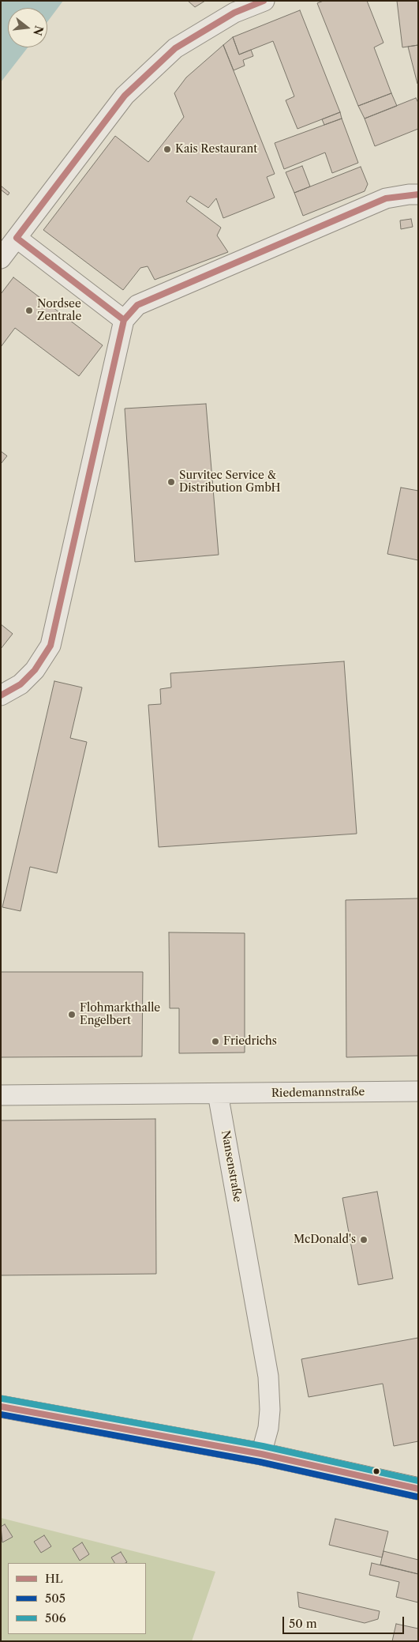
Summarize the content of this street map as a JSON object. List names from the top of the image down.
{
  "streets": {
    "street": ["Riedemannstraße", "Nansenstraße"]
  },
  "crossings": [
    ["Riedemannstraße", "Nansenstraße"]
  ],
  "places": [
    "Kais Restaurant",
    "Nordsee Zentrale",
    "Survitec Service & Distribution GmbH",
    "Flohmarkthalle Engelbert",
    "Friedrichs",
    "McDonald's"
  ],
  "lines": ["transit line HL", "transit line 506", "transit line 505"],
  "legend": ["HL", "505", "506"],
  "scale_bar": "50 m",
  "north": "right"
}
